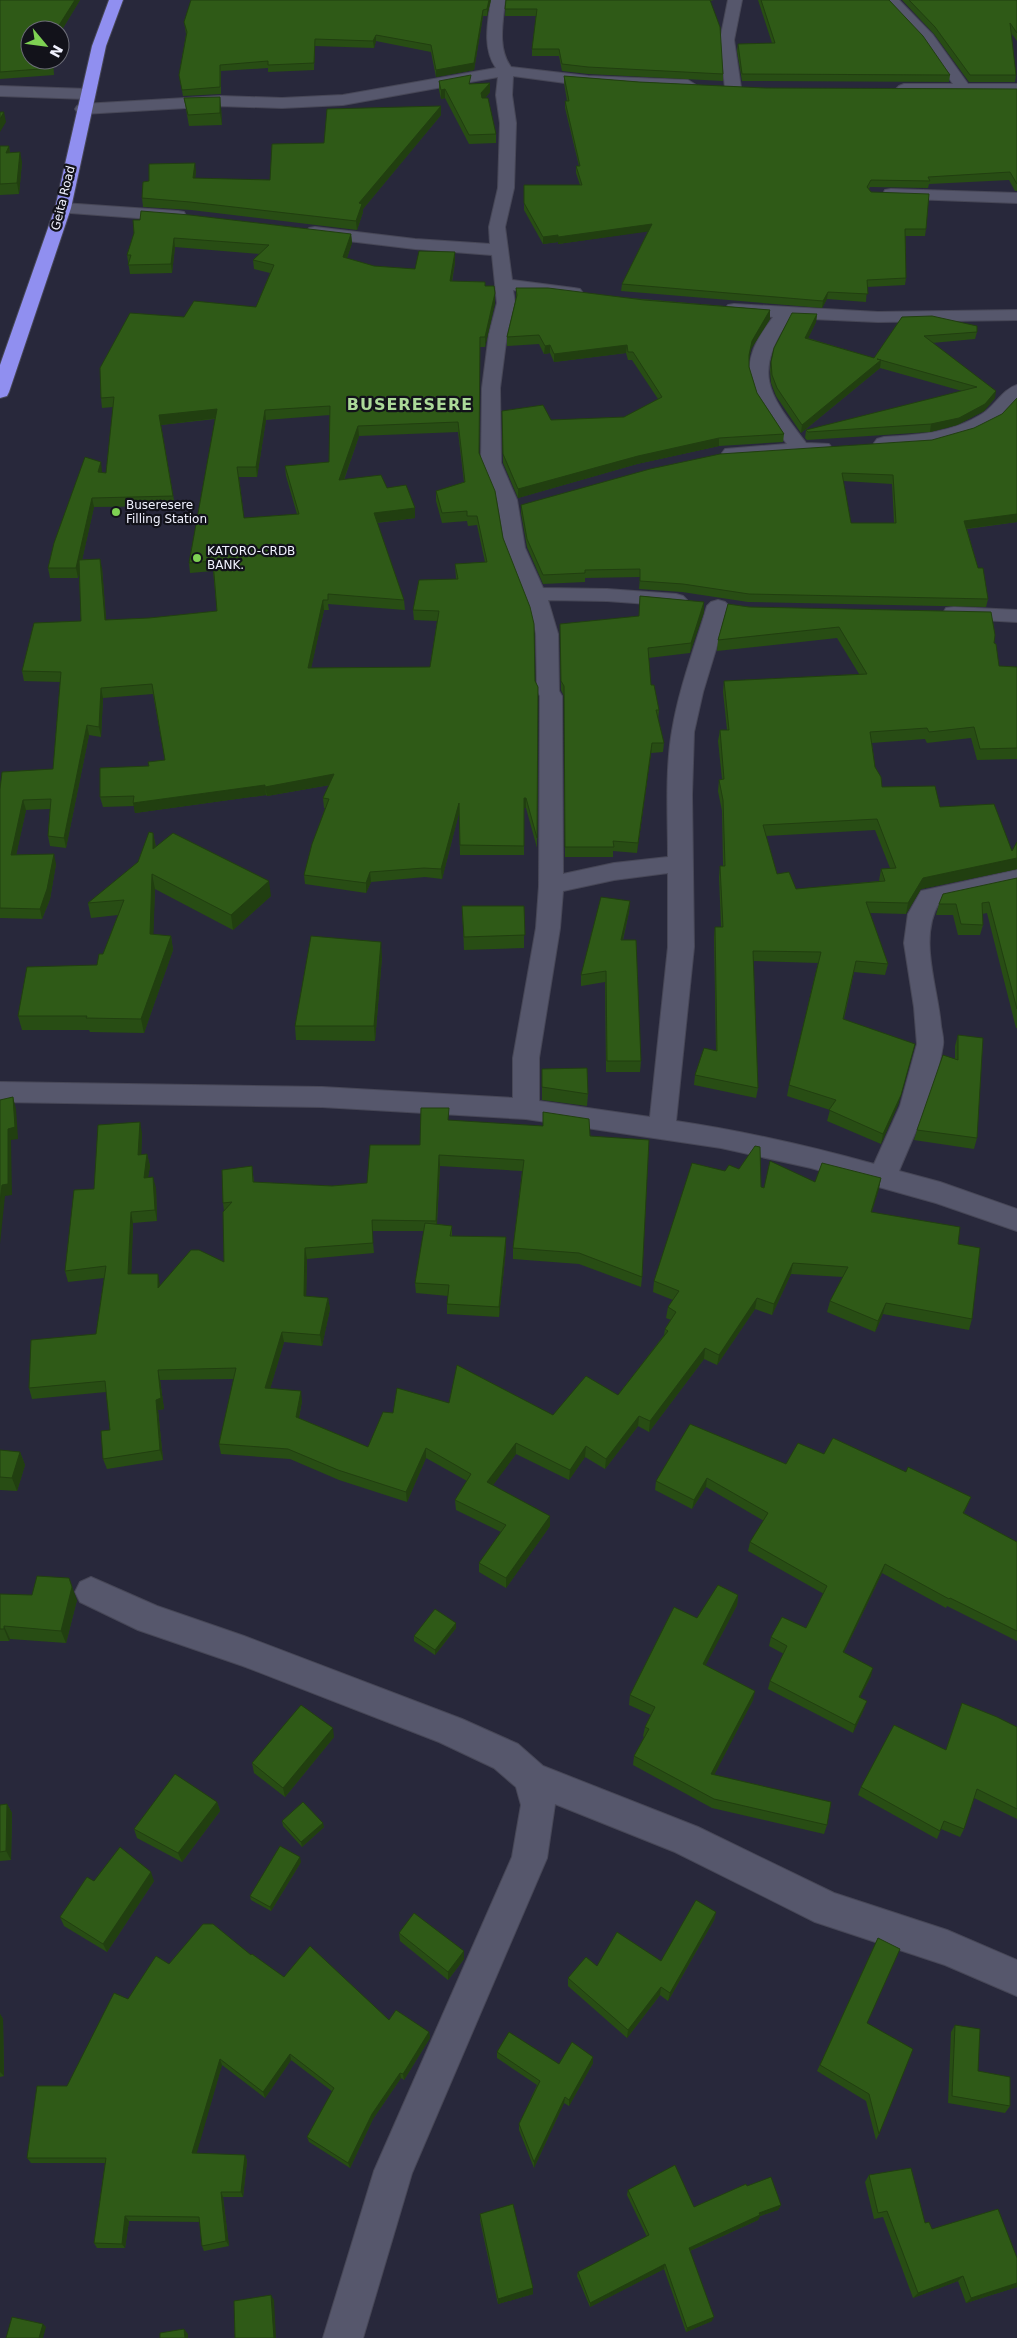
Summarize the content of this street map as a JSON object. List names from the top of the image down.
{
  "streets": {
    "highway": ["Geita Road"]
  },
  "districts": ["BUSERESERE"],
  "places": ["Buseresere Filling Station", "KATORO-CRDB BANK."],
  "north": "bottom right"
}
